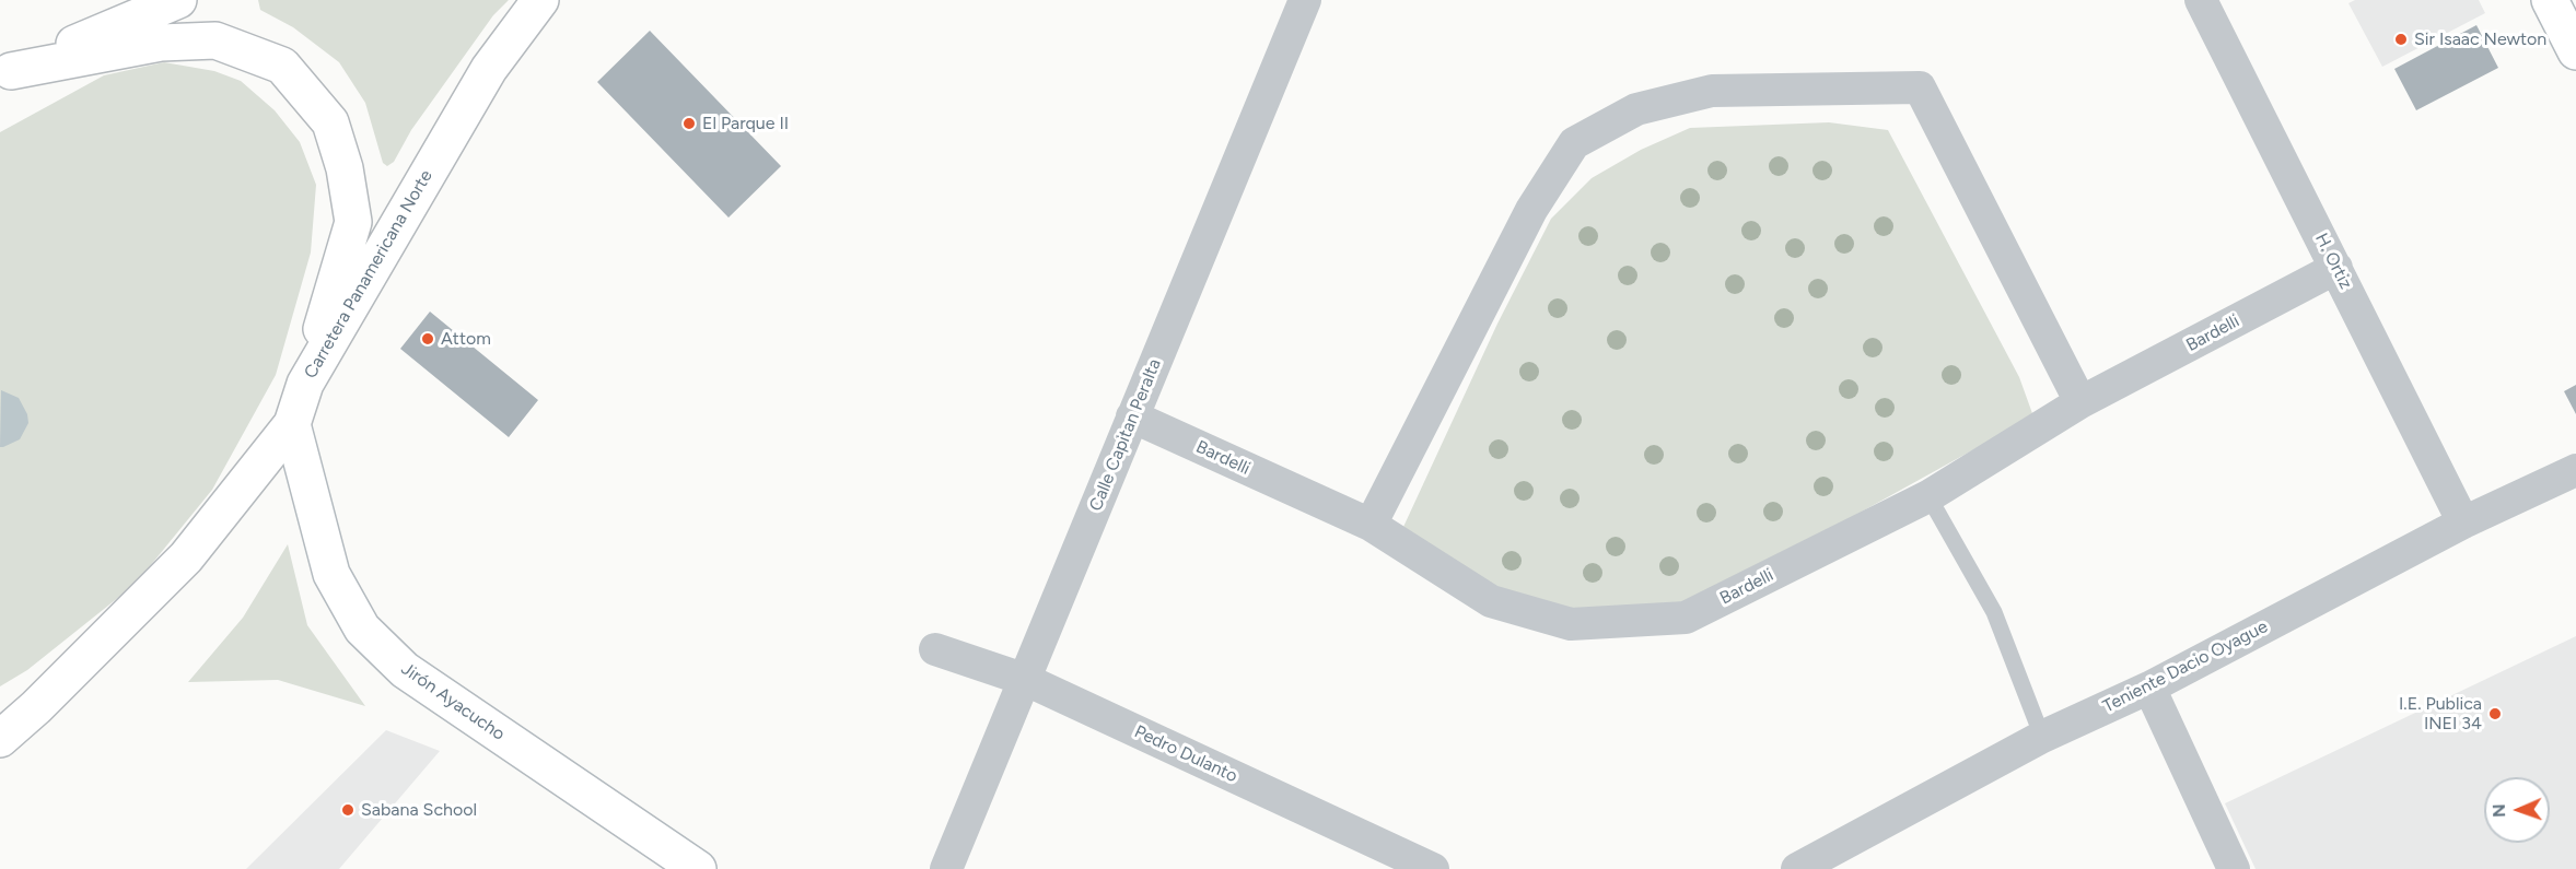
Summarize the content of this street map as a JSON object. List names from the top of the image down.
{
  "streets": {
    "main road": ["Carretera Panamericana Norte", "Jirón Ayacucho"],
    "street": [
      "H. Ortiz",
      "Bardelli",
      "Calle Capitan Peralta",
      "Teniente Dacio Oyague",
      "Pedro Dulanto"
    ]
  },
  "crossings": [
    ["H. Ortiz", "Bardelli"],
    ["H. Ortiz", "Teniente Dacio Oyague"],
    ["Carretera Panamericana Norte", "Jirón Ayacucho"],
    ["Bardelli", "Calle Capitan Peralta"],
    ["Calle Capitan Peralta", "Pedro Dulanto"]
  ],
  "places": [
    "Sir Isaac Newton",
    "El Parque II",
    "Attom",
    "I.E. Publica INEI 34",
    "Sabana School"
  ],
  "north": "left"
}
